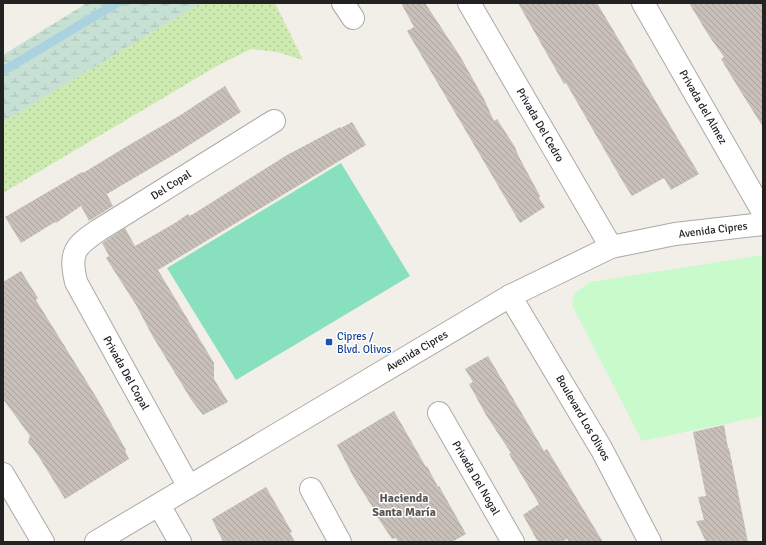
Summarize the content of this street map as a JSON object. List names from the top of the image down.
{
  "streets": {
    "street": [
      "Privada del Almez",
      "Privada Del Cedro",
      "Del Copal",
      "Avenida Cipres",
      "Privada Del Copal",
      "Boulevard Los Olivos",
      "Privada Del Nogal"
    ]
  },
  "crossings": [
    ["Privada Del Cedro", "Avenida Cipres"],
    ["Del Copal", "Privada Del Copal"],
    ["Avenida Cipres", "Privada Del Copal"],
    ["Avenida Cipres", "Boulevard Los Olivos"]
  ],
  "districts": ["Hacienda Santa María"],
  "places": {
    "transit": ["Cipres / Blvd. Olivos"]
  }
}
